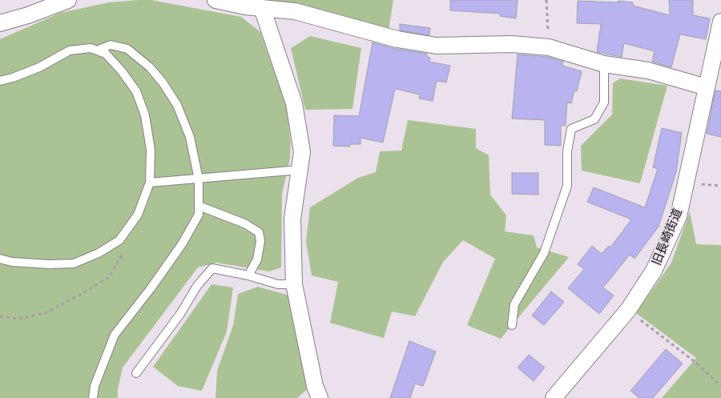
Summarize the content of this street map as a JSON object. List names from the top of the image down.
{
  "streets": {
    "street": ["旧長崎街道"]
  }
}
